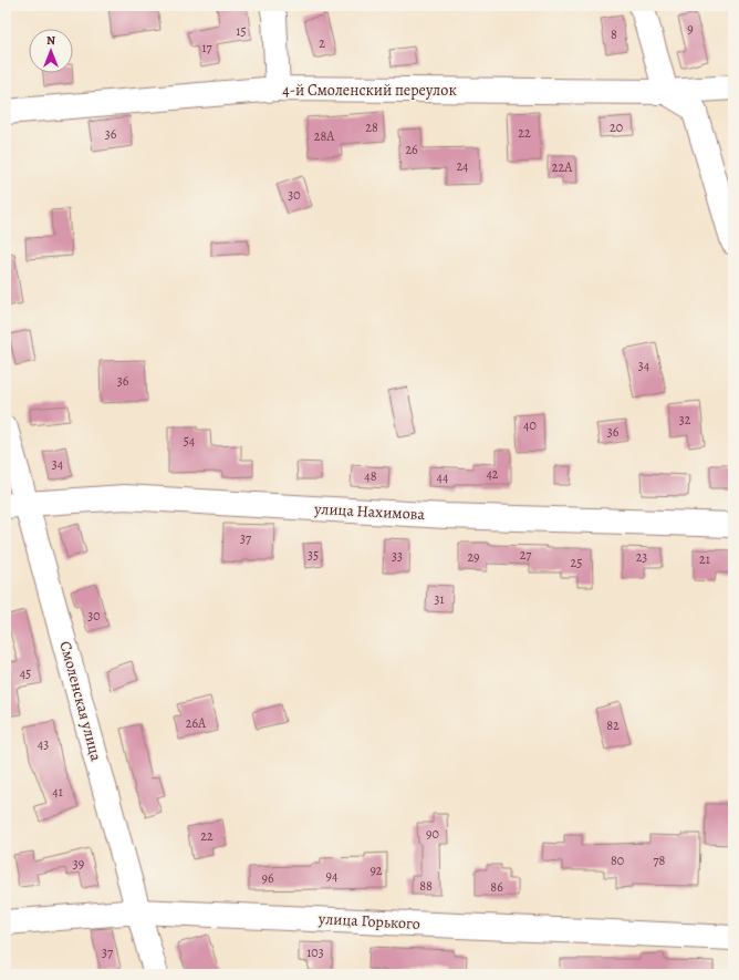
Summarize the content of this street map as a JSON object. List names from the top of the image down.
{
  "streets": {
    "street": [
      "4-й Смоленский переулок",
      "улица Нахимова",
      "Смоленская улица",
      "улица Горького"
    ]
  },
  "crossings": [
    ["улица Нахимова", "Смоленская улица"],
    ["Смоленская улица", "улица Горького"]
  ],
  "house_numbers": [
    "9",
    "15",
    "8",
    "2",
    "17",
    "28",
    "20",
    "22",
    "36",
    "28А",
    "26",
    "24",
    "22А",
    "30",
    "34",
    "36",
    "32",
    "40",
    "36",
    "54",
    "34",
    "42",
    "48",
    "44",
    "37",
    "35",
    "27",
    "33",
    "29",
    "23",
    "21",
    "25",
    "31",
    "30",
    "45",
    "26А",
    "82",
    "43",
    "41",
    "90",
    "22",
    "80",
    "78",
    "39",
    "92",
    "94",
    "96",
    "88",
    "86",
    "37",
    "103"
  ],
  "north": "top"
}
